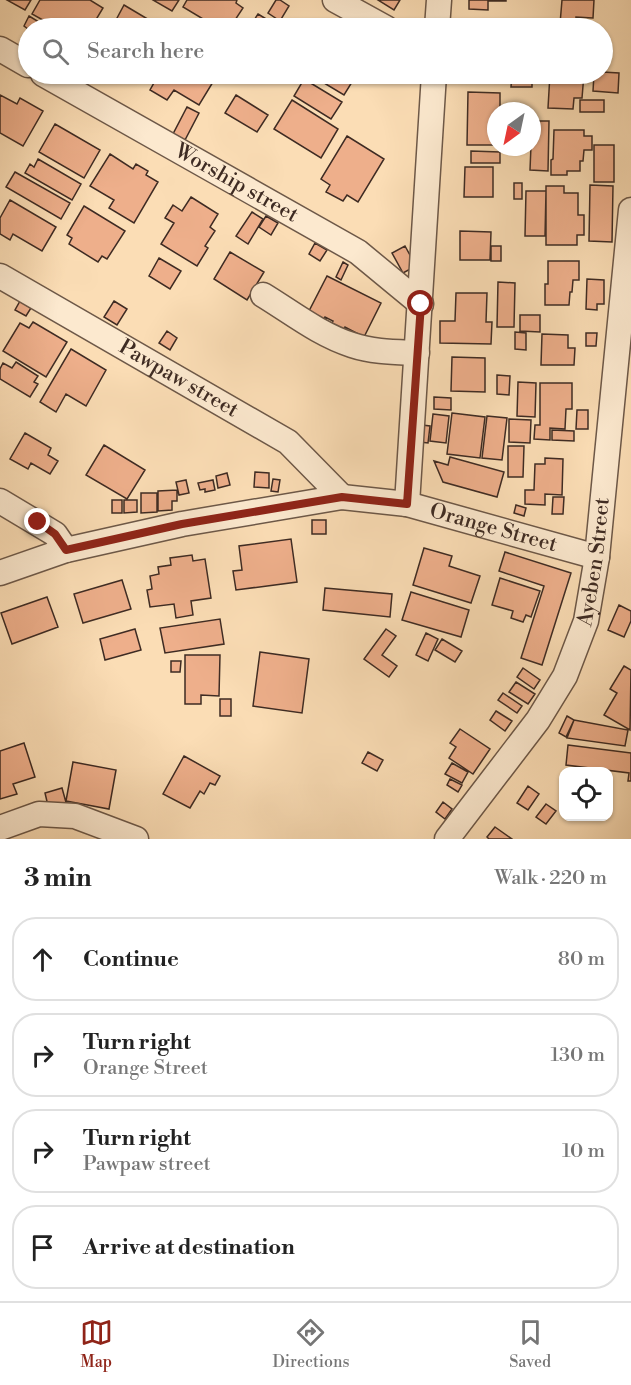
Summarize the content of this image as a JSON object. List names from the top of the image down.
{
  "streets": {
    "street": [
      "Worship street",
      "Pawpaw street",
      "Orange Street",
      "Ayeben Street"
    ]
  },
  "crossings": [
    ["Pawpaw street", "Orange Street"],
    ["Orange Street", "Ayeben Street"]
  ],
  "north": "bottom left",
  "page": {
    "search": "Search here",
    "heading": ["3 min", "Walk · 220 m"],
    "list": [
      ["Continue", "80 m"],
      ["Turn right", "Orange Street", "130 m"],
      ["Turn right", "Pawpaw street", "10 m"],
      "Arrive at destination"
    ],
    "nav": ["Map", "Directions", "Saved"]
  }
}
